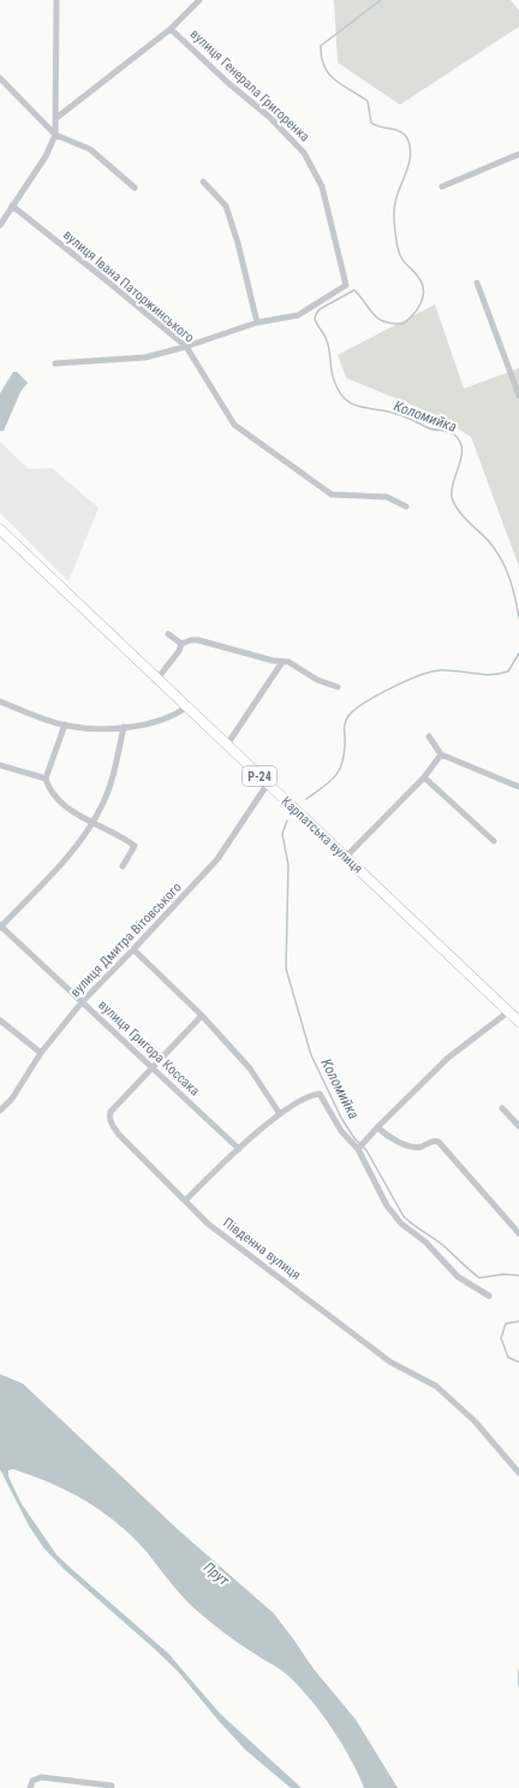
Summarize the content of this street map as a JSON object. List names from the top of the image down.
{
  "streets": {
    "main road": ["Р-24", "Карпатська вулиця"],
    "street": [
      "вулиця Генерала Григоренка",
      "вулиця Івана Паторжинського",
      "вулиця Дмитра Вітовського",
      "вулиця Григора Коссака",
      "Південна вулиця"
    ]
  },
  "crossings": [
    ["Карпатська вулиця", "вулиця Дмитра Вітовського"],
    ["вулиця Дмитра Вітовського", "вулиця Григора Коссака"],
    ["вулиця Григора Коссака", "Південна вулиця"]
  ],
  "water": ["Коломийка", "Прут"]
}
